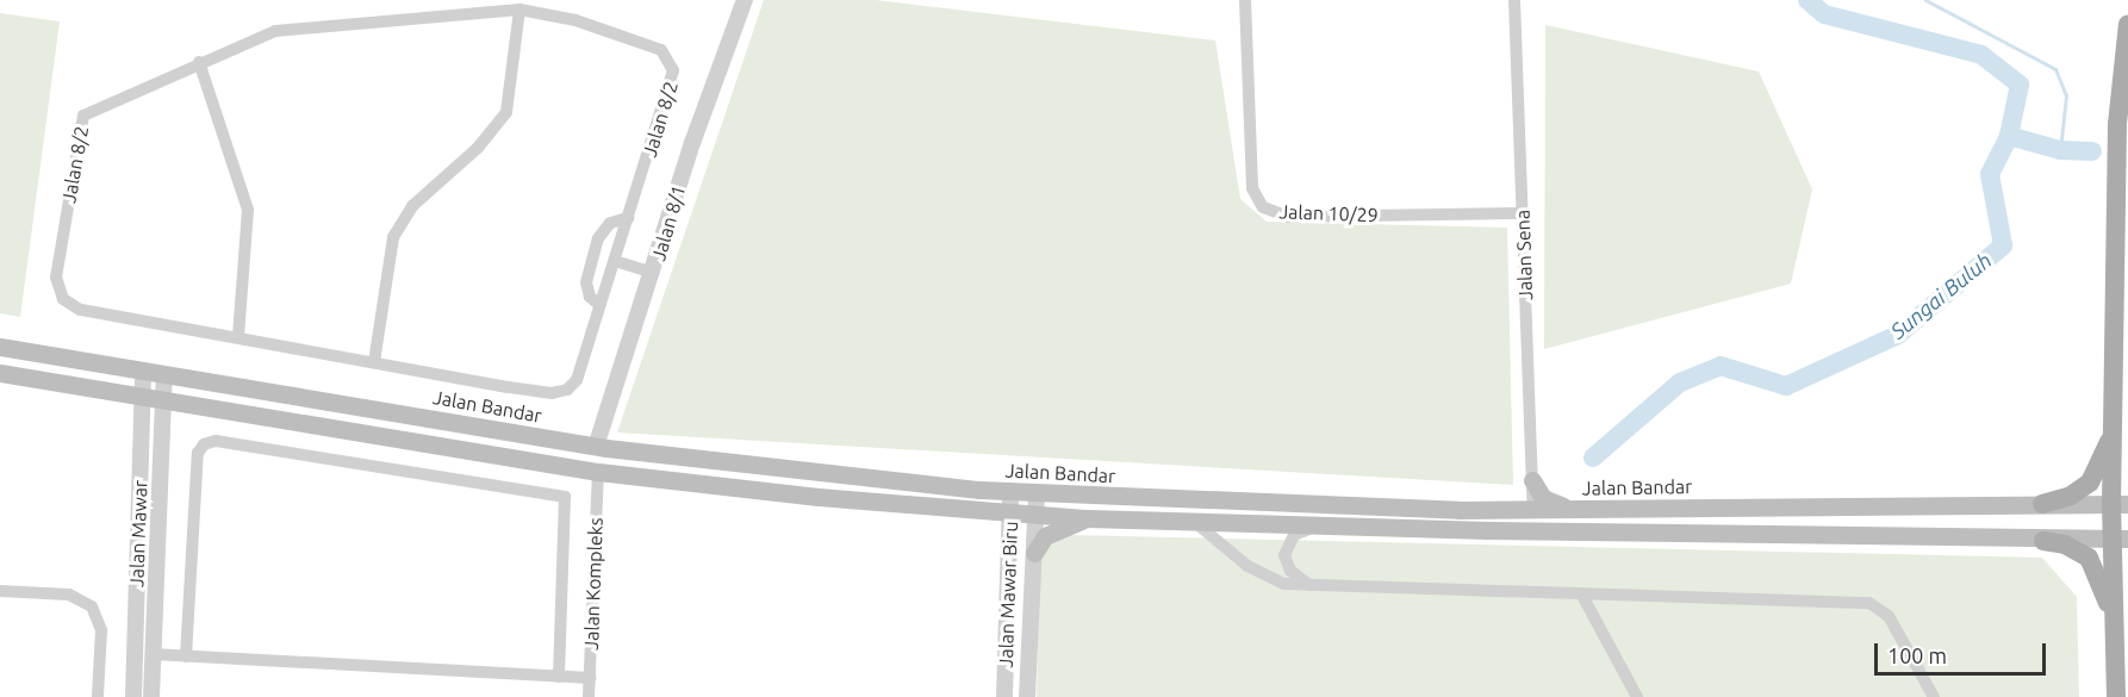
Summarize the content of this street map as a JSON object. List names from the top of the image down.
{
  "streets": {
    "main road": ["Jalan Bandar"],
    "street": [
      "Jalan 8/2",
      "Jalan 10/29",
      "Jalan 8/1",
      "Jalan Sena",
      "Jalan Mawar",
      "Jalan Kompleks",
      "Jalan Mawar Biru"
    ]
  },
  "crossings": [
    ["Jalan 10/29", "Jalan Sena"],
    ["Jalan 8/1", "Jalan Bandar"],
    ["Jalan Sena", "Jalan Bandar"],
    ["Jalan Bandar", "Jalan Mawar"],
    ["Jalan Bandar", "Jalan Mawar Biru"]
  ],
  "water": ["Sungai Buluh"],
  "scale_bar": "100 m"
}
